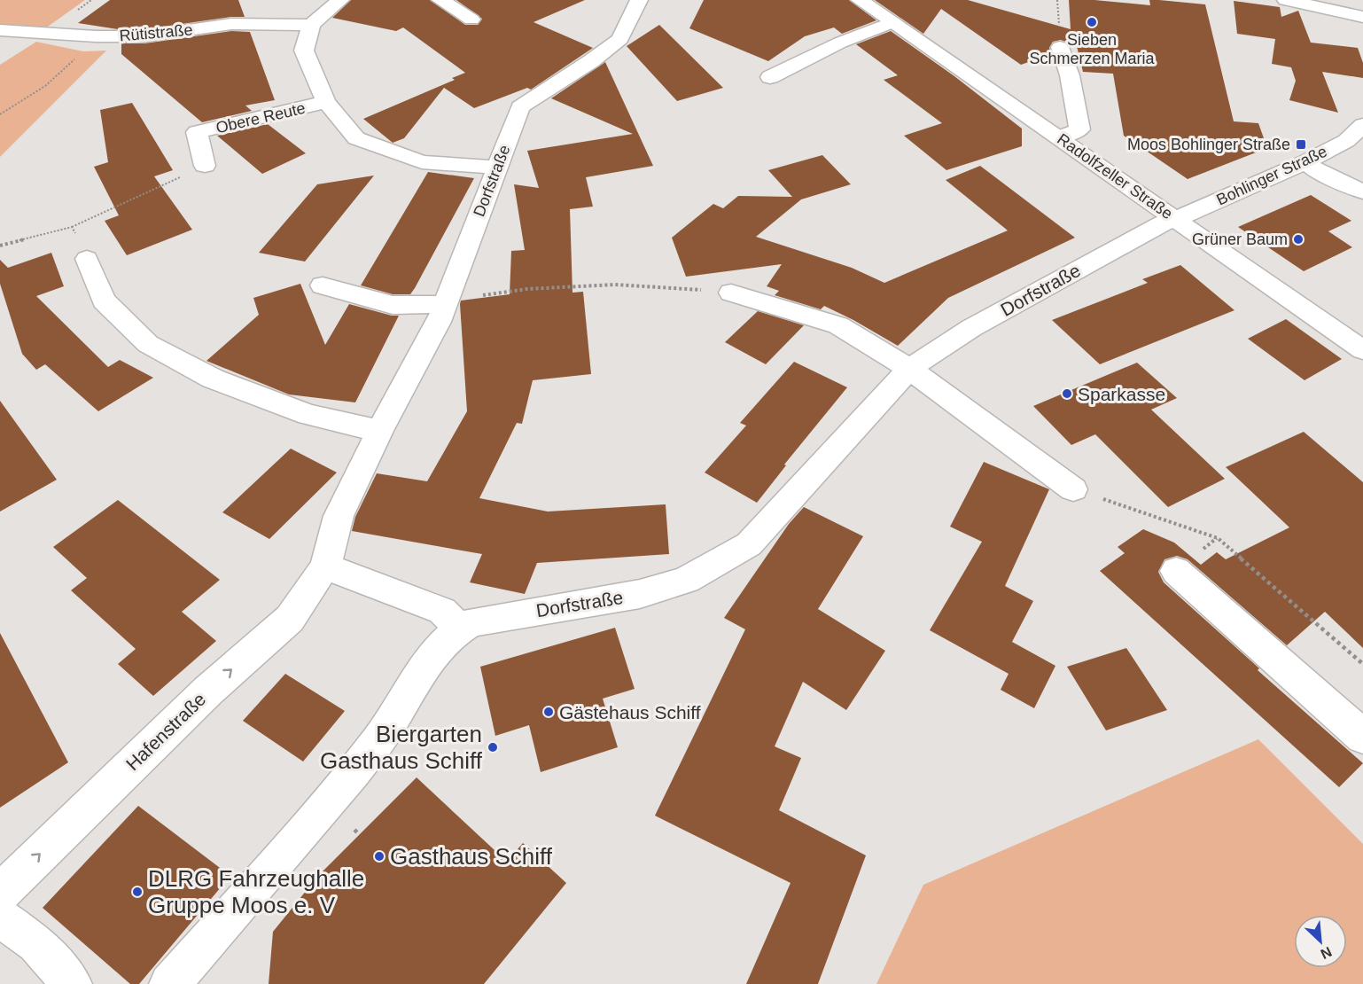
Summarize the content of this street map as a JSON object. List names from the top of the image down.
{
  "streets": {
    "street": [
      "Rütistraße",
      "Obere Reute",
      "Bohlinger Straße",
      "Radolfzeller Straße",
      "Dorfstraße",
      "Hafenstraße"
    ]
  },
  "crossings": [
    ["Rütistraße", "Obere Reute"],
    ["Obere Reute", "Dorfstraße"],
    ["Bohlinger Straße", "Radolfzeller Straße"],
    ["Bohlinger Straße", "Dorfstraße"],
    ["Radolfzeller Straße", "Dorfstraße"],
    ["Dorfstraße", "Hafenstraße"]
  ],
  "places": {
    "other": [
      "Sieben Schmerzen Maria",
      "Grüner Baum",
      "Sparkasse",
      "Gästehaus Schiff",
      "Biergarten Gasthaus Schiff",
      "Gasthaus Schiff",
      "DLRG Fahrzeughalle Gruppe Moos e. V"
    ],
    "transit": ["Moos Bohlinger Straße"]
  },
  "north": "bottom right"
}
